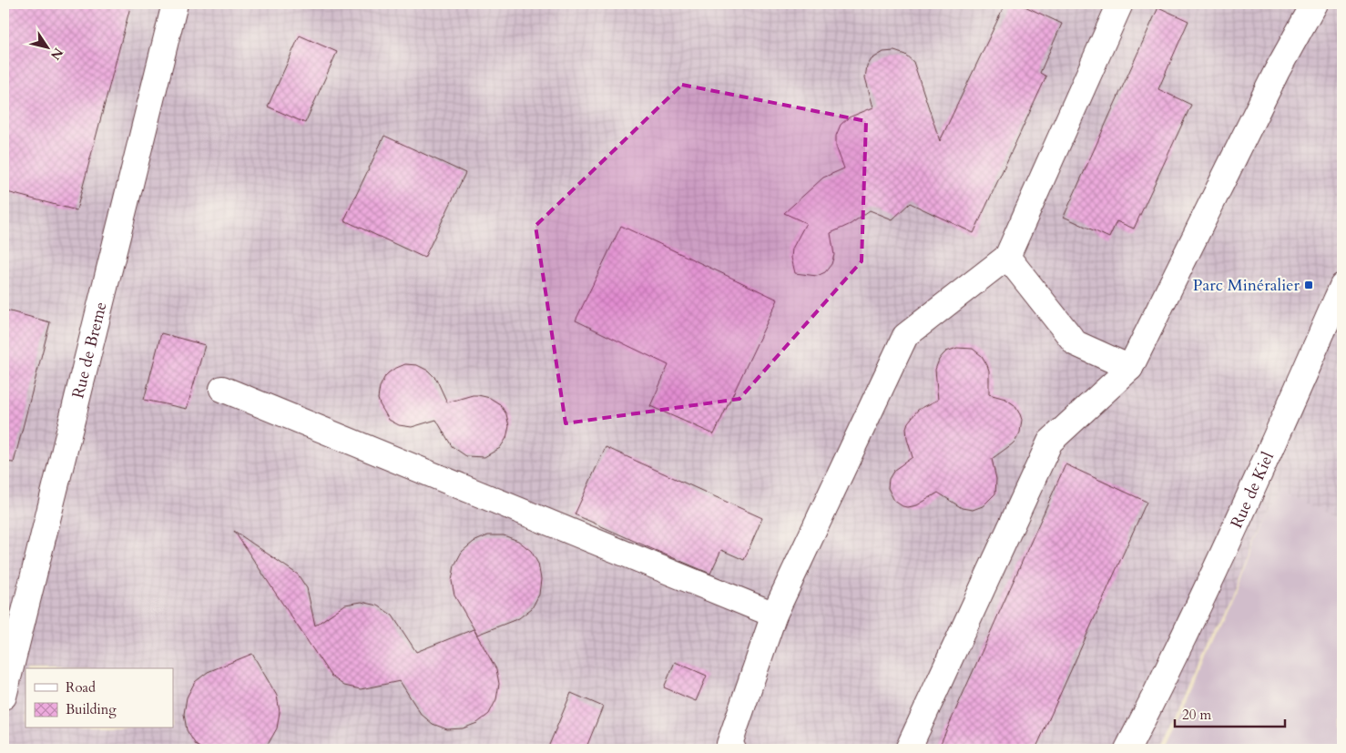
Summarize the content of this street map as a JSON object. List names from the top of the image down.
{
  "streets": {
    "street": ["Rue de Breme", "Rue de Kiel"]
  },
  "places": {
    "transit": ["Parc Minéralier"]
  },
  "legend": ["Road", "Building"],
  "scale_bar": "20 m",
  "north": "bottom right"
}
